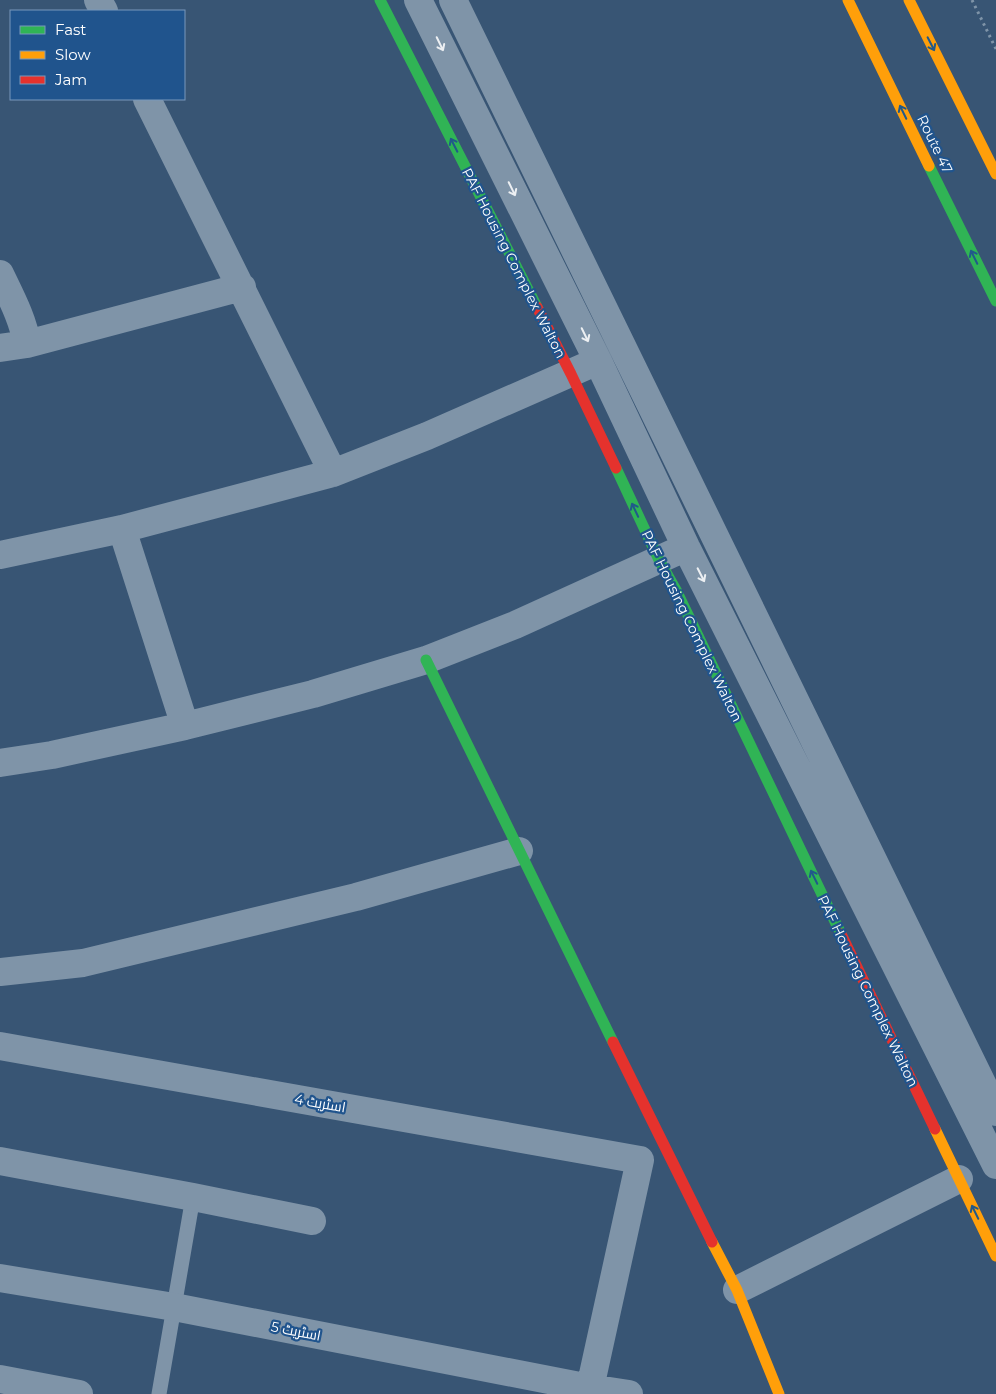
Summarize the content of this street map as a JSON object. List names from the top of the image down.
{
  "streets": {
    "street": [
      "Route 47",
      "PAF Housing Complex Walton",
      "اسٹریٹ 4",
      "اسٹریٹ 5"
    ]
  },
  "legend": ["Fast", "Slow", "Jam"]
}
